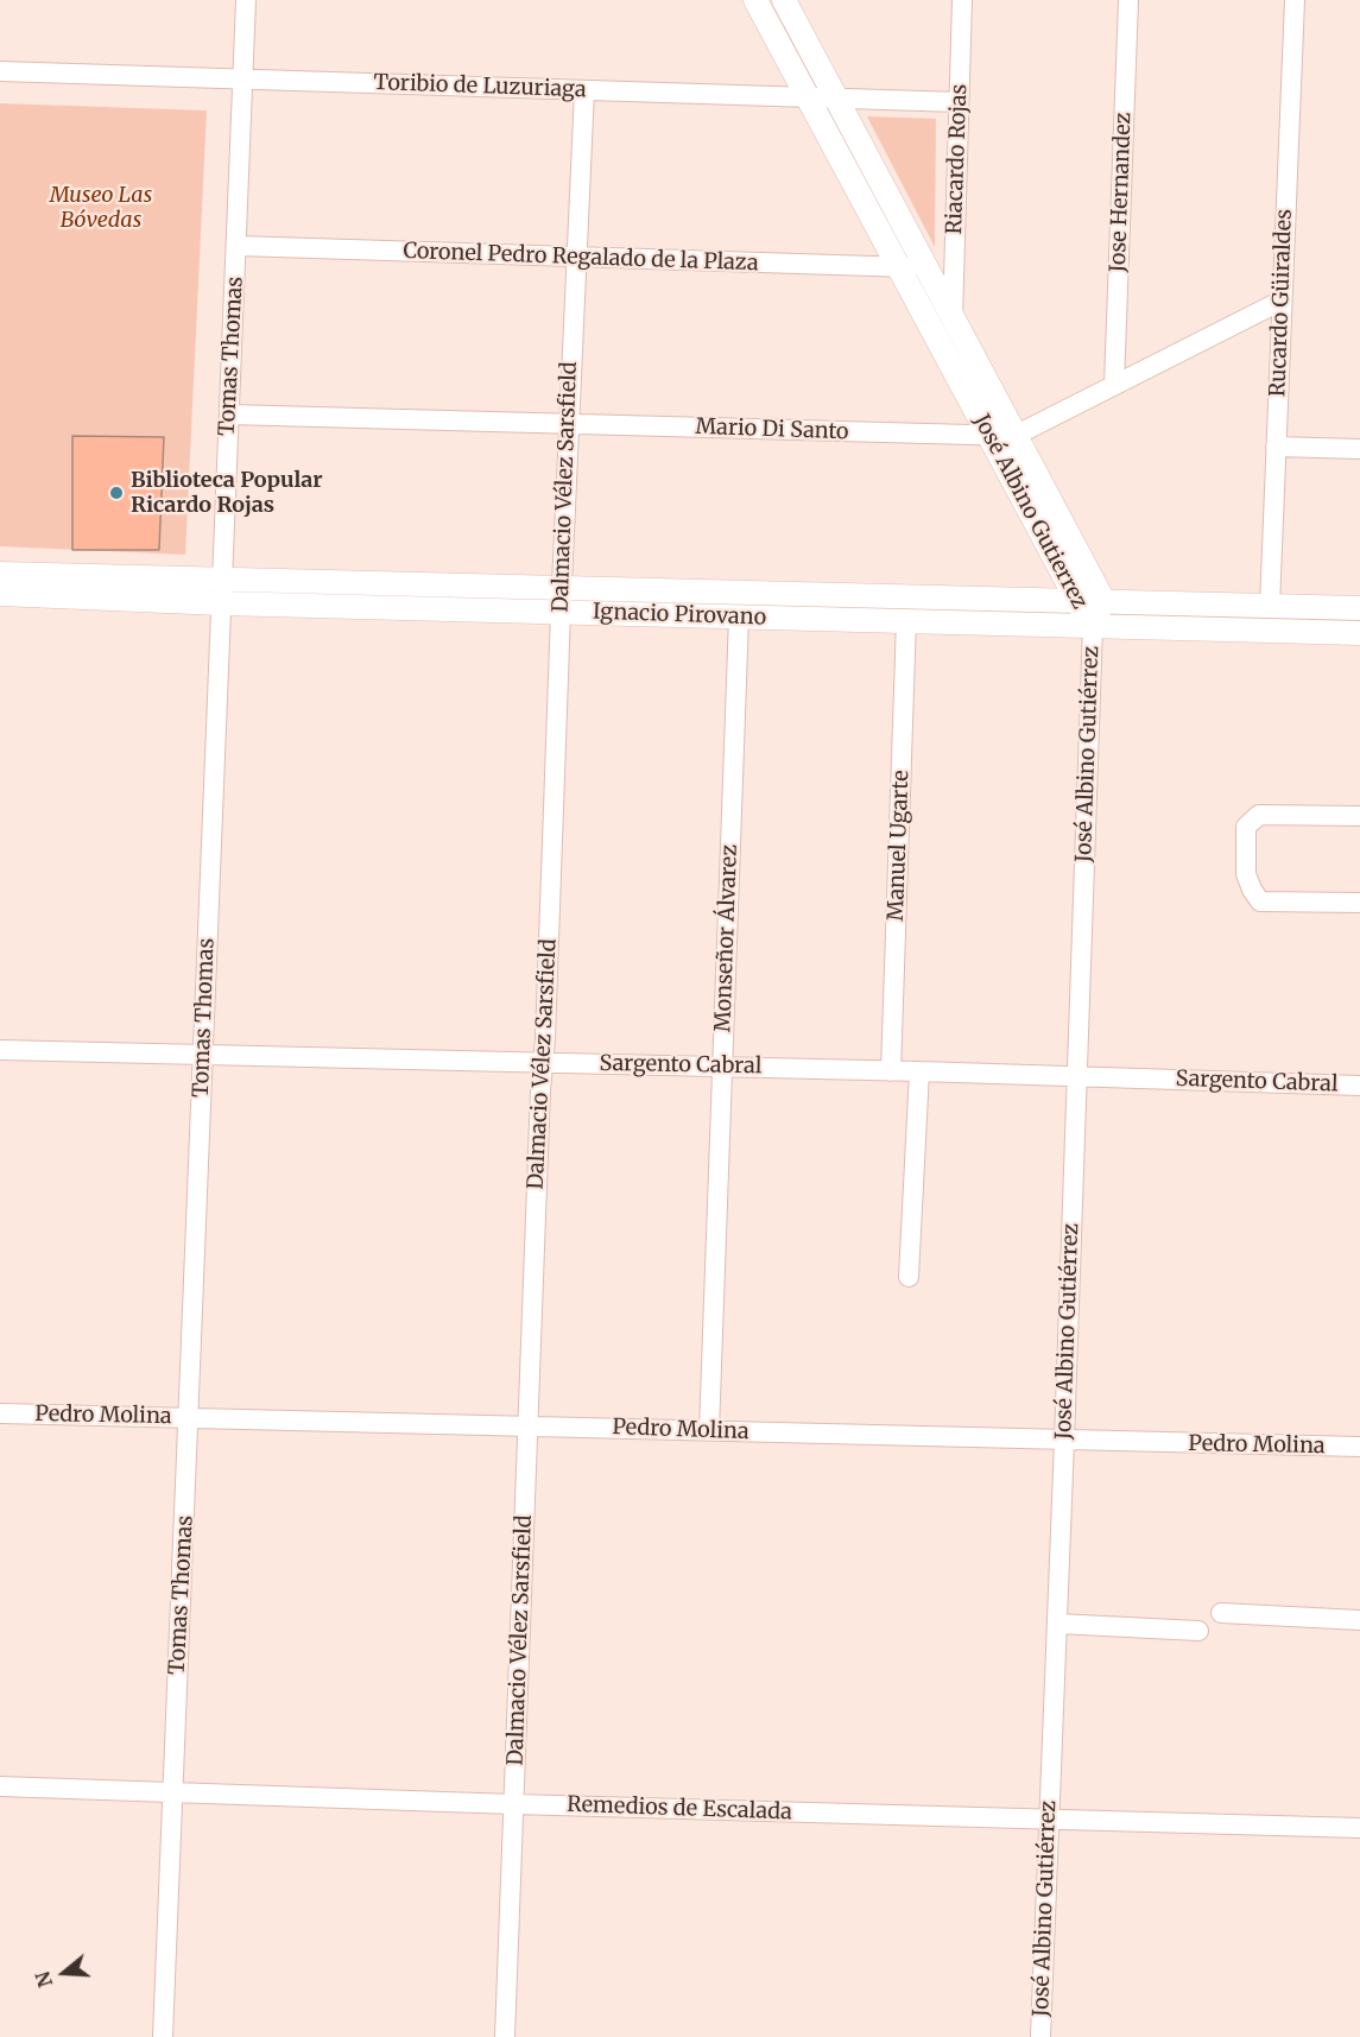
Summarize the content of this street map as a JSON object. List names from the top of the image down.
{
  "streets": {
    "street": [
      "Toribio de Luzuriaga",
      "Riacardo Rojas",
      "Jose Hernandez",
      "Coronel Pedro Regalado de la Plaza",
      "Rucardo Güiraldes",
      "Tomas Thomas",
      "Mario Di Santo",
      "Dalmacio Vélez Sarsfield",
      "José Albino Gutierrez",
      "Ignacio Pirovano",
      "José Albino Gutiérrez",
      "Manuel Ugarte",
      "Monseñor Álvarez",
      "Sargento Cabral",
      "Pedro Molina",
      "Remedios de Escalada"
    ]
  },
  "crossings": [
    ["Toribio de Luzuriaga", "Riacardo Rojas"],
    ["Toribio de Luzuriaga", "Tomas Thomas"],
    ["Toribio de Luzuriaga", "Dalmacio Vélez Sarsfield"],
    ["Toribio de Luzuriaga", "José Albino Gutierrez"],
    ["Riacardo Rojas", "José Albino Gutierrez"],
    ["Jose Hernandez", "Mario Di Santo"],
    ["Coronel Pedro Regalado de la Plaza", "Tomas Thomas"],
    ["Coronel Pedro Regalado de la Plaza", "Dalmacio Vélez Sarsfield"],
    ["Coronel Pedro Regalado de la Plaza", "José Albino Gutierrez"],
    ["Rucardo Güiraldes", "Mario Di Santo"],
    ["Rucardo Güiraldes", "Ignacio Pirovano"],
    ["Tomas Thomas", "Mario Di Santo"],
    ["Tomas Thomas", "Ignacio Pirovano"],
    ["Tomas Thomas", "Sargento Cabral"],
    ["Tomas Thomas", "Pedro Molina"],
    ["Tomas Thomas", "Remedios de Escalada"],
    ["Mario Di Santo", "Dalmacio Vélez Sarsfield"],
    ["Mario Di Santo", "José Albino Gutierrez"],
    ["Dalmacio Vélez Sarsfield", "Ignacio Pirovano"],
    ["Dalmacio Vélez Sarsfield", "Sargento Cabral"],
    ["Dalmacio Vélez Sarsfield", "Pedro Molina"],
    ["Dalmacio Vélez Sarsfield", "Remedios de Escalada"],
    ["José Albino Gutierrez", "Ignacio Pirovano"],
    ["José Albino Gutierrez", "José Albino Gutiérrez"],
    ["Ignacio Pirovano", "José Albino Gutiérrez"],
    ["Ignacio Pirovano", "Manuel Ugarte"],
    ["Ignacio Pirovano", "Monseñor Álvarez"],
    ["José Albino Gutiérrez", "Sargento Cabral"],
    ["José Albino Gutiérrez", "Pedro Molina"],
    ["José Albino Gutiérrez", "Remedios de Escalada"],
    ["Manuel Ugarte", "Sargento Cabral"],
    ["Monseñor Álvarez", "Sargento Cabral"],
    ["Monseñor Álvarez", "Pedro Molina"]
  ],
  "parks": ["Museo Las Bóvedas"],
  "places": ["Biblioteca Popular Ricardo Rojas"],
  "north": "left"
}
